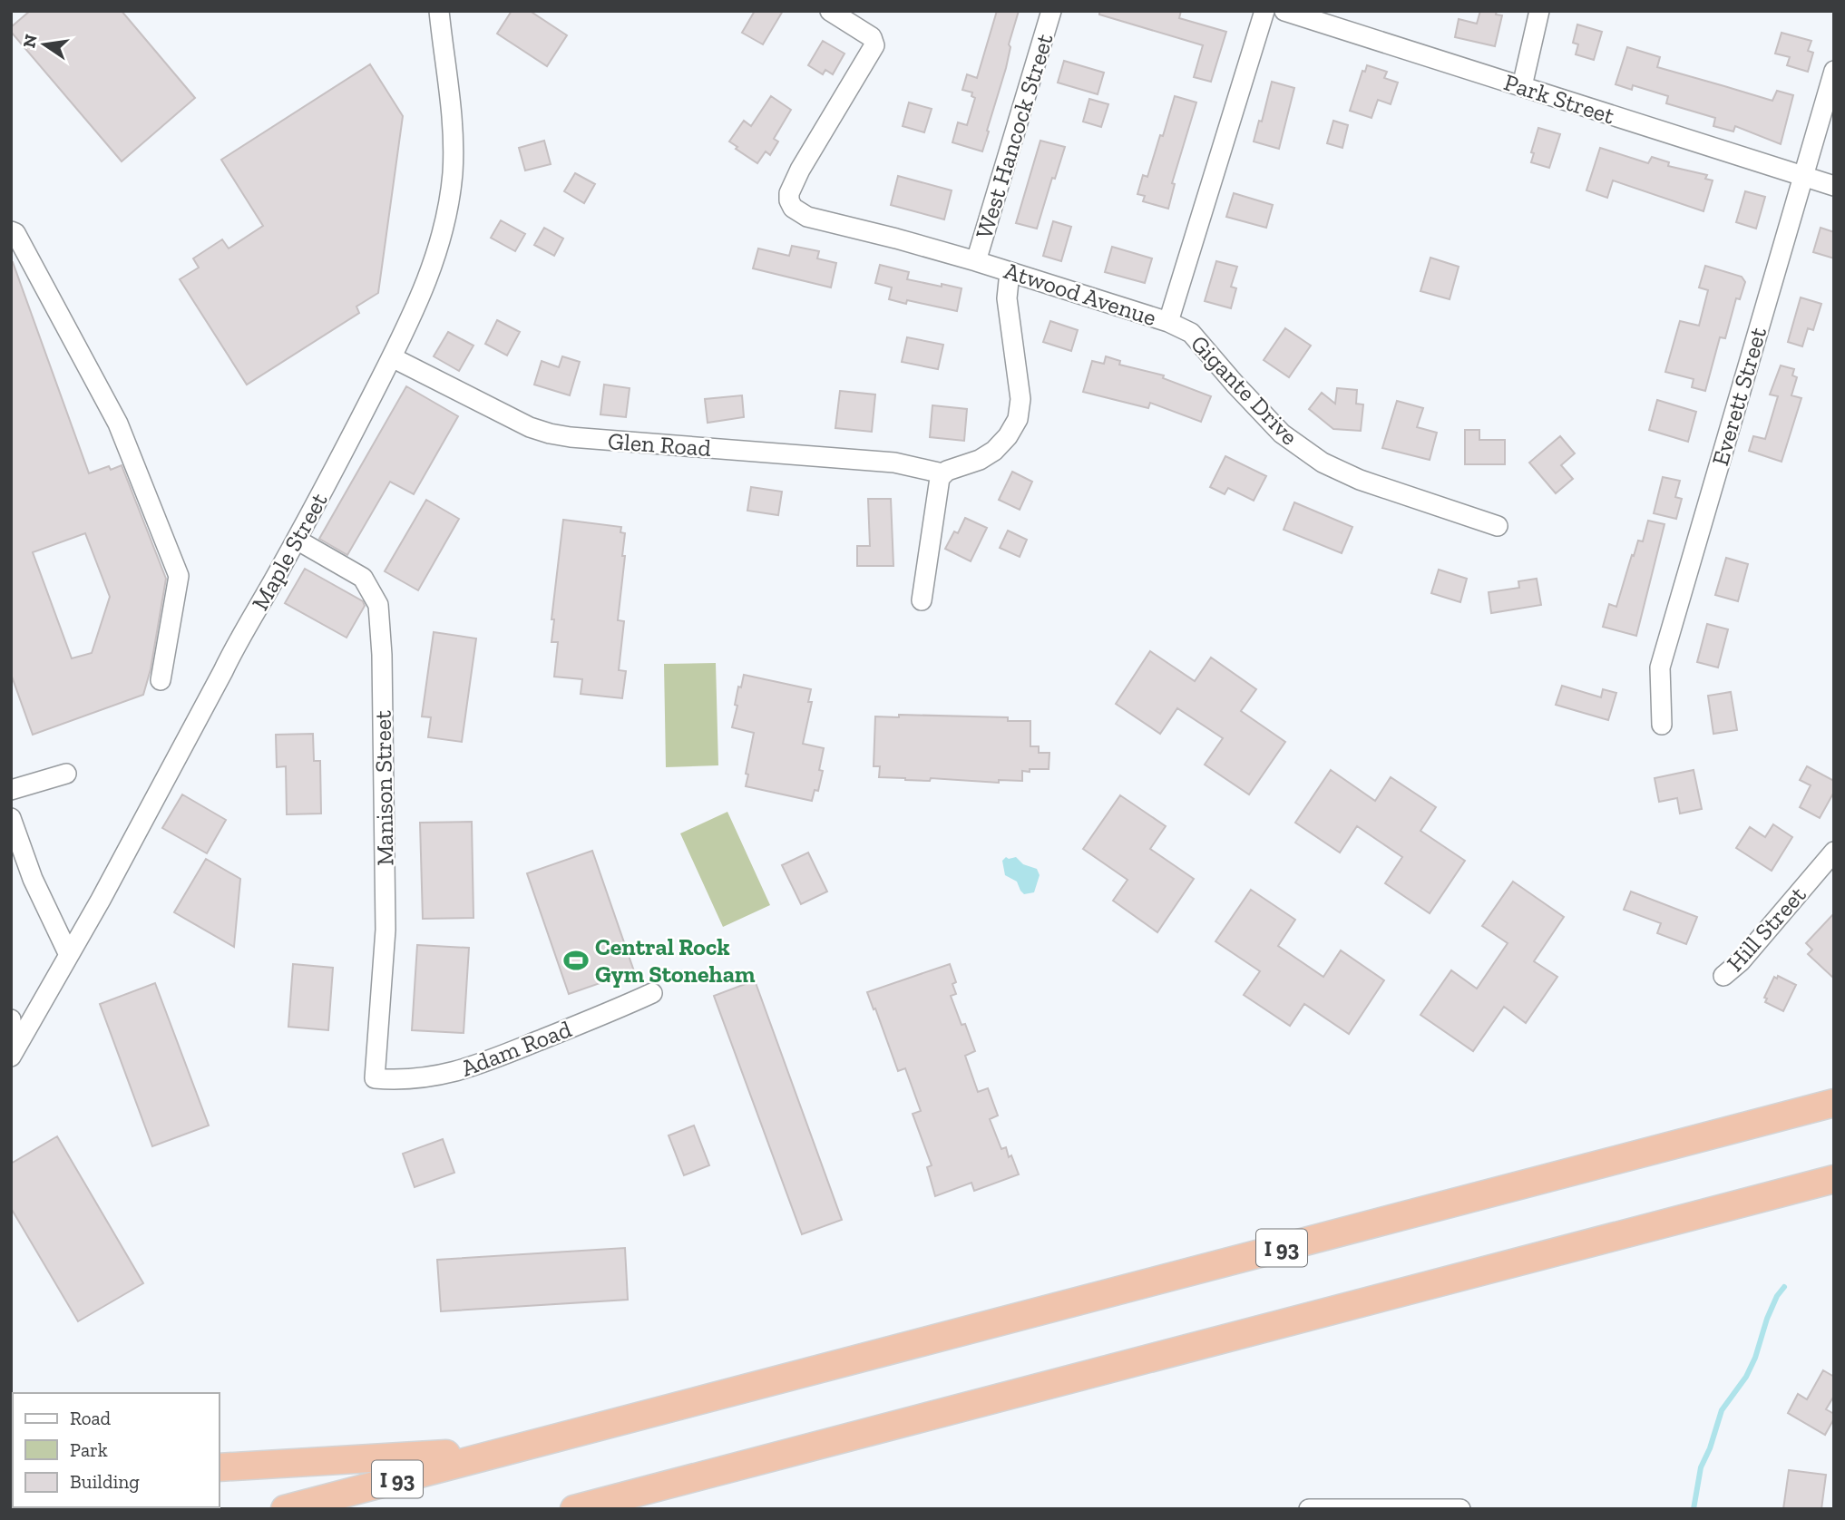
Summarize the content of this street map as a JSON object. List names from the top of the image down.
{
  "streets": {
    "highway": ["I 93"],
    "street": [
      "Park Street",
      "West Hancock Street",
      "Atwood Avenue",
      "Gigante Drive",
      "Everett Street",
      "Glen Road",
      "Maple Street",
      "Manison Street",
      "Hill Street",
      "Adam Road"
    ]
  },
  "crossings": [
    ["Park Street", "Everett Street"],
    ["West Hancock Street", "Atwood Avenue"],
    ["Atwood Avenue", "Gigante Drive"],
    ["Glen Road", "Maple Street"],
    ["Maple Street", "Manison Street"],
    ["Manison Street", "Adam Road"]
  ],
  "places": {
    "sports": ["Central Rock Gym Stoneham"]
  },
  "legend": ["Road", "Park", "Building"],
  "north": "left"
}
